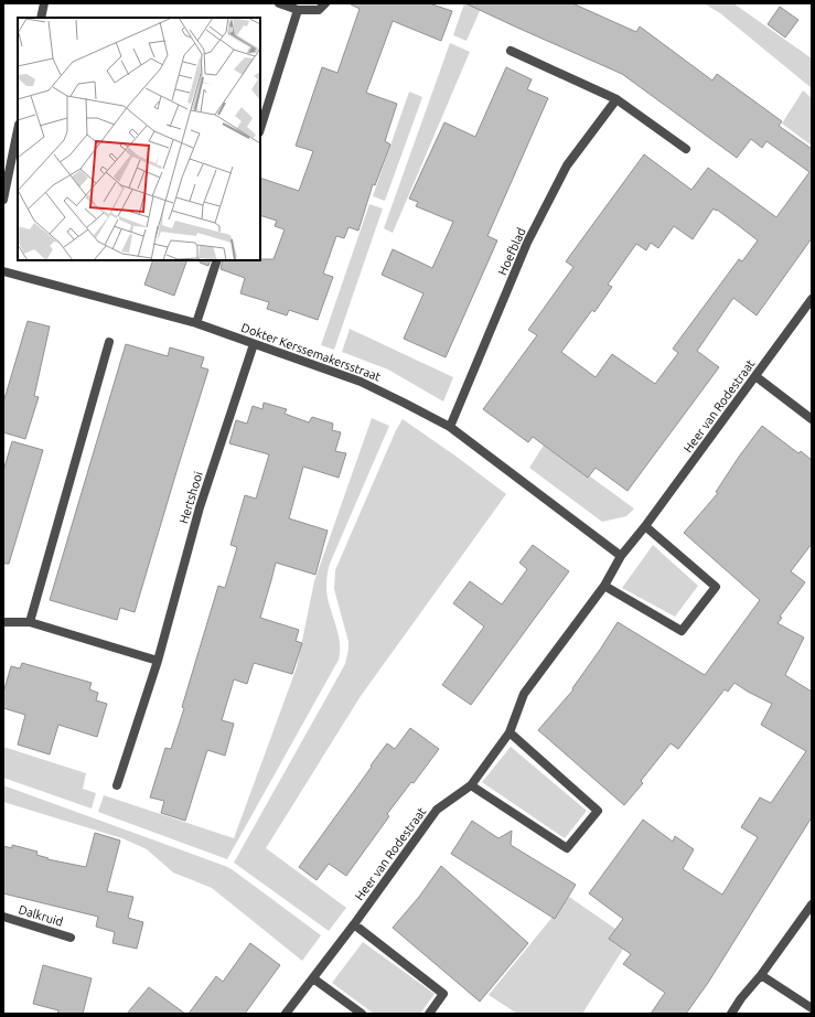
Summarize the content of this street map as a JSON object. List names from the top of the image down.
{
  "streets": {
    "street": [
      "Hoefblad",
      "Dokter Kerssemakersstraat",
      "Heer van Rodestraat",
      "Hertshooi",
      "Dalkruid"
    ]
  },
  "crossings": [
    ["Hoefblad", "Dokter Kerssemakersstraat"],
    ["Dokter Kerssemakersstraat", "Heer van Rodestraat"],
    ["Dokter Kerssemakersstraat", "Hertshooi"]
  ]
}
